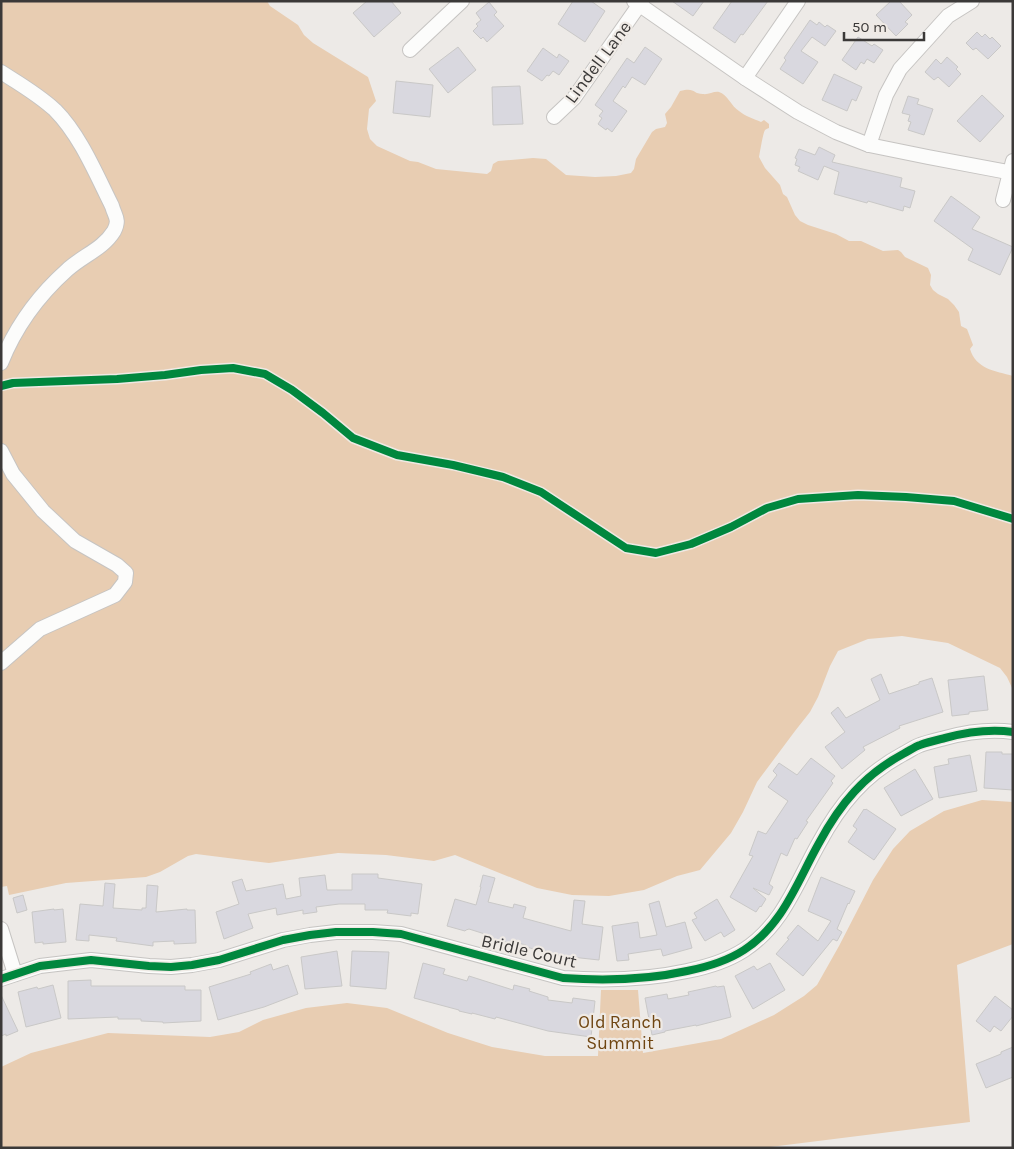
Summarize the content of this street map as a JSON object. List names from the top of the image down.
{
  "streets": {
    "street": ["Lindell Lane", "Bridle Court"]
  },
  "parks": ["Old Ranch Summit"],
  "scale_bar": "50 m"
}
